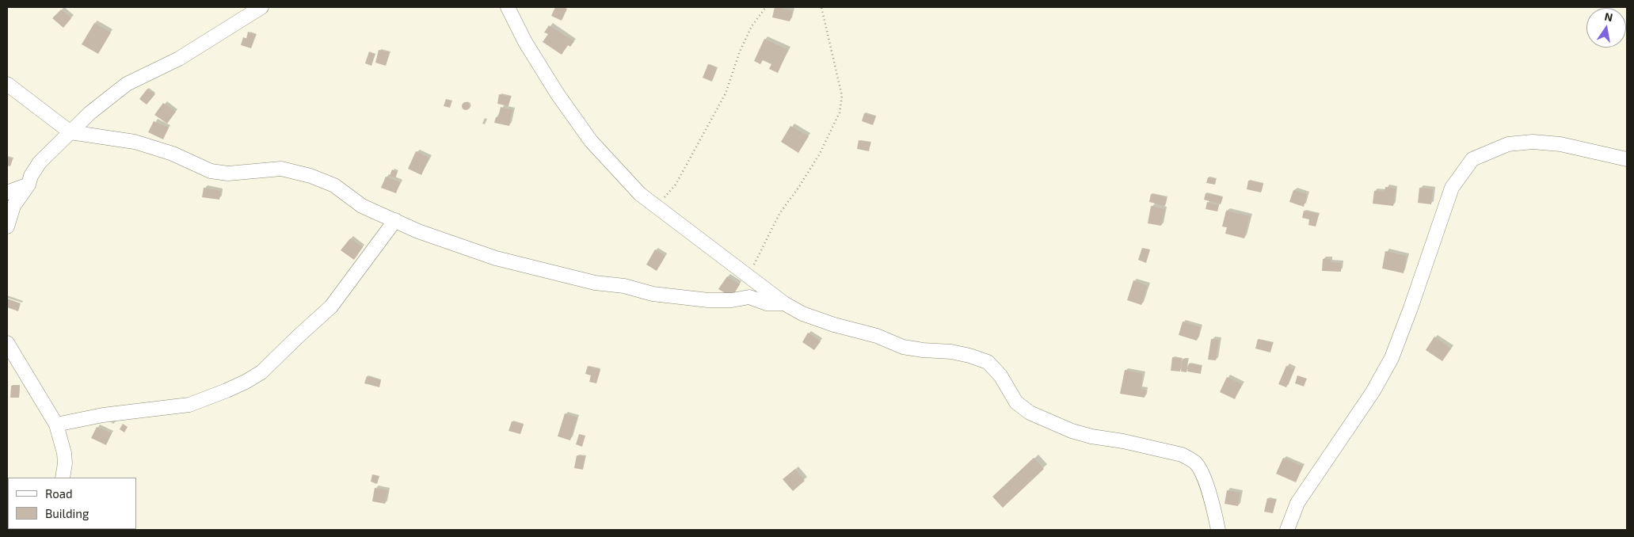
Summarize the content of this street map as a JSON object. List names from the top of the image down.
{
  "legend": ["Road", "Building"],
  "north": "top"
}
